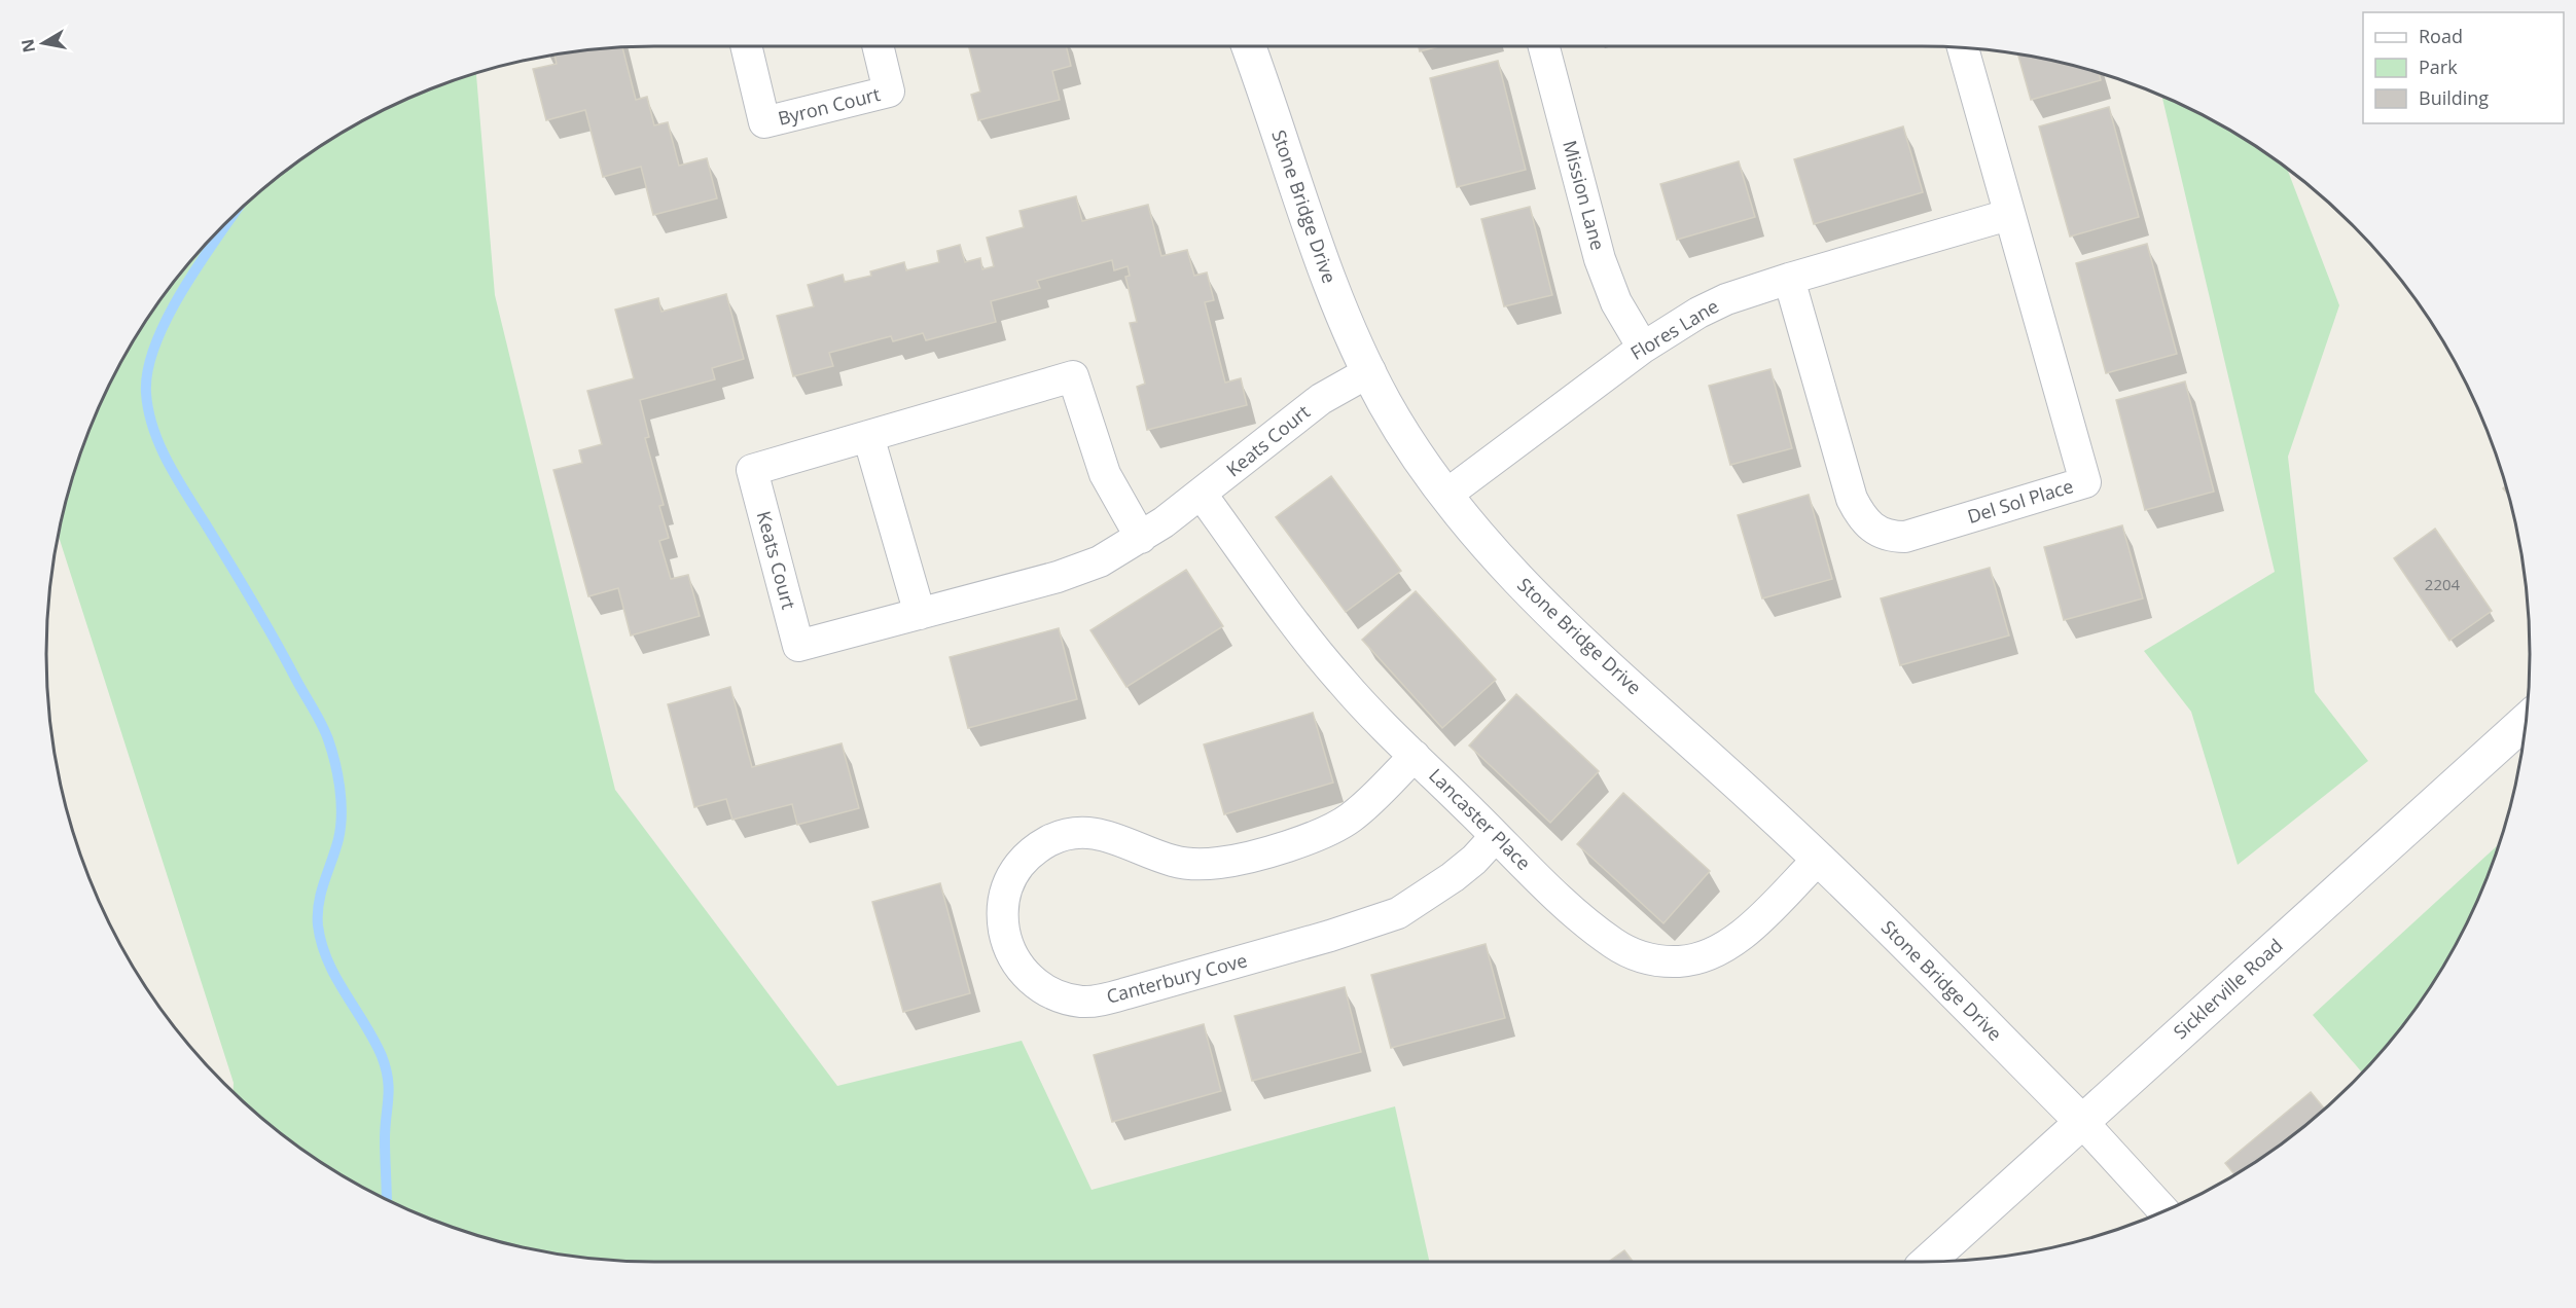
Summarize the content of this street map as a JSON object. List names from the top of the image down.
{
  "streets": {
    "street": [
      "Byron Court",
      "Mission Lane",
      "Stone Bridge Drive",
      "Flores Lane",
      "Keats Court",
      "Del Sol Place",
      "Lancaster Place",
      "Canterbury Cove",
      "Sicklerville Road"
    ]
  },
  "crossings": [
    ["Mission Lane", "Flores Lane"],
    ["Stone Bridge Drive", "Flores Lane"],
    ["Stone Bridge Drive", "Keats Court"],
    ["Stone Bridge Drive", "Lancaster Place"],
    ["Stone Bridge Drive", "Sicklerville Road"],
    ["Flores Lane", "Del Sol Place"],
    ["Keats Court", "Lancaster Place"],
    ["Lancaster Place", "Canterbury Cove"]
  ],
  "house_numbers": ["2204"],
  "legend": ["Road", "Park", "Building"],
  "north": "left"
}
